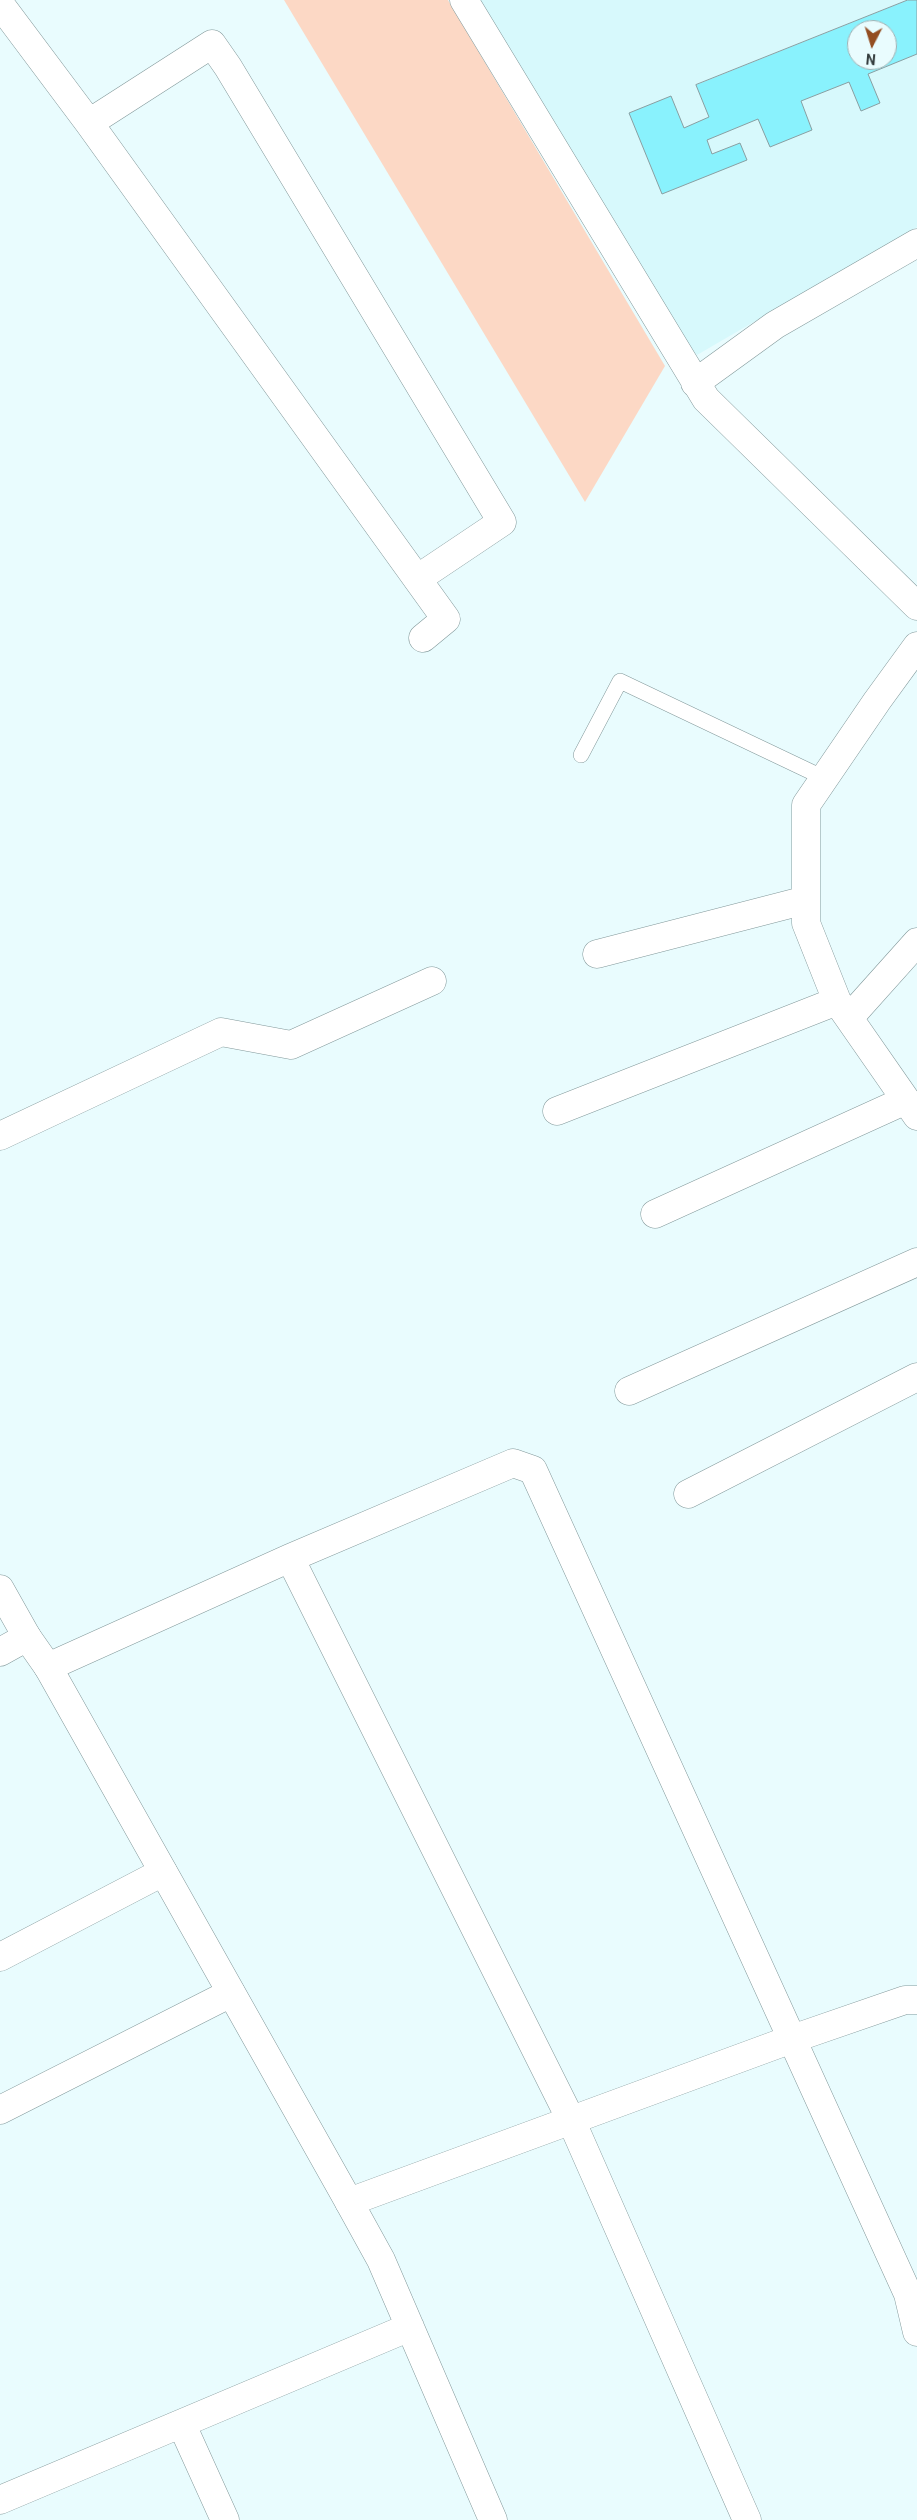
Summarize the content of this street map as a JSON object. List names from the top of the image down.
{
  "north": "bottom"
}
